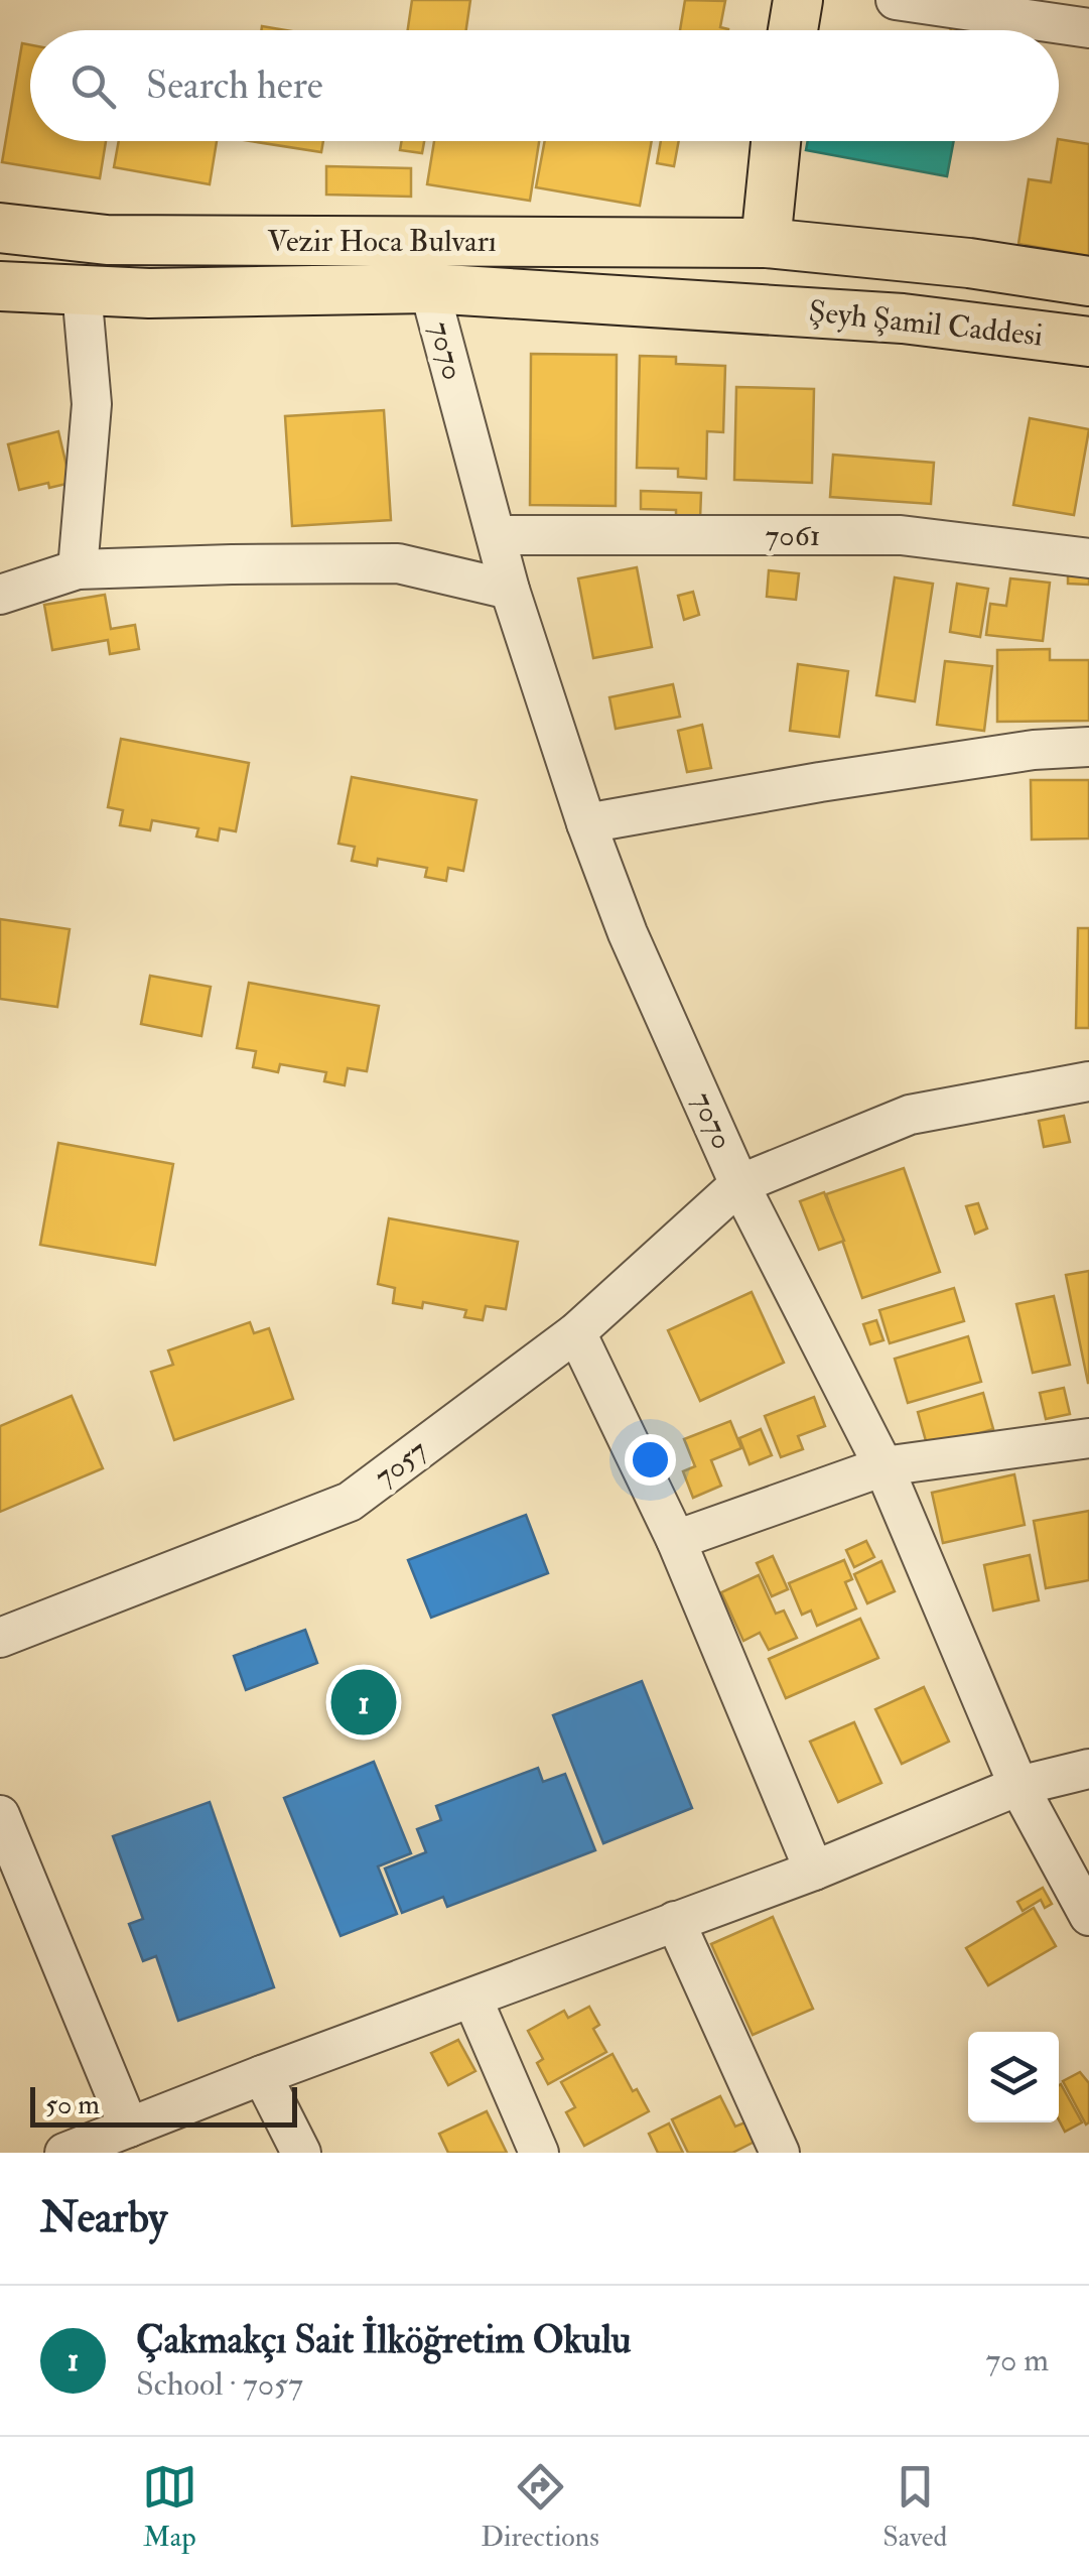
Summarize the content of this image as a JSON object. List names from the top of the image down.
{
  "streets": {
    "main road": ["Vezir Hoca Bulvarı", "Şeyh Şamil Caddesi"],
    "street": ["7070", "7061", "7057"]
  },
  "crossings": [
    ["Vezir Hoca Bulvarı", "Şeyh Şamil Caddesi"],
    ["Vezir Hoca Bulvarı", "7070"],
    ["7070", "7061"],
    ["7070", "7057"]
  ],
  "scale_bar": "50 m",
  "page": {
    "search": "Search here",
    "pins": "1",
    "scale": "50 m",
    "heading": "Nearby",
    "list": [
      {
        "mark": "1",
        "name": "Çakmakçı Sait İlköğretim Okulu",
        "note": "School · 7057",
        "value": "70 m"
      }
    ],
    "nav": ["Map", "Directions", "Saved"]
  }
}
